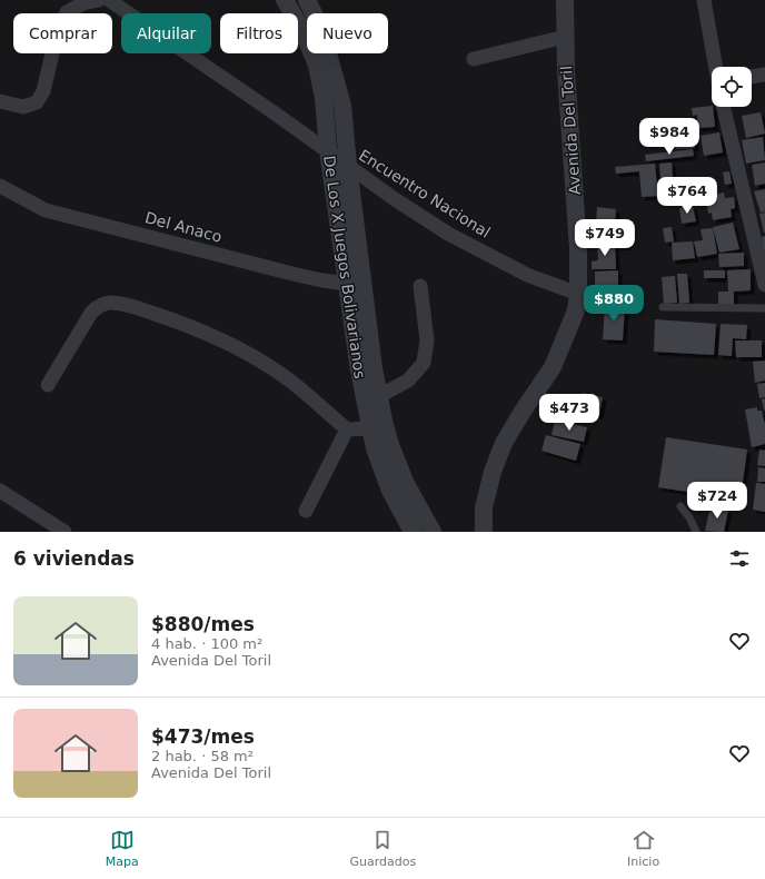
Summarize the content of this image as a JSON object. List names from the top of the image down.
{
  "streets": {
    "street": [
      "Avenida Del Toril",
      "Encuentro Nacional",
      "Del Anaco",
      "De Los X Juegos Bolivarianos"
    ]
  },
  "crossings": [
    ["Avenida Del Toril", "Encuentro Nacional"],
    ["Encuentro Nacional", "De Los X Juegos Bolivarianos"],
    ["Del Anaco", "De Los X Juegos Bolivarianos"]
  ],
  "page": {
    "chip": [
      "Comprar",
      "Alquilar",
      "Filtros",
      "Nuevo"
    ],
    "price": [
      "$984",
      "$764",
      "$749",
      "$880",
      "$473",
      "$724"
    ],
    "heading": "6 viviendas",
    "list": [
      {
        "name": "$880/mes",
        "note": "4 hab. · 100 m² · Avenida Del Toril"
      },
      {
        "name": "$473/mes",
        "note": "2 hab. · 58 m² · Avenida Del Toril"
      }
    ],
    "tabs": ["Mapa", "Guardados", "Inicio"]
  }
}
